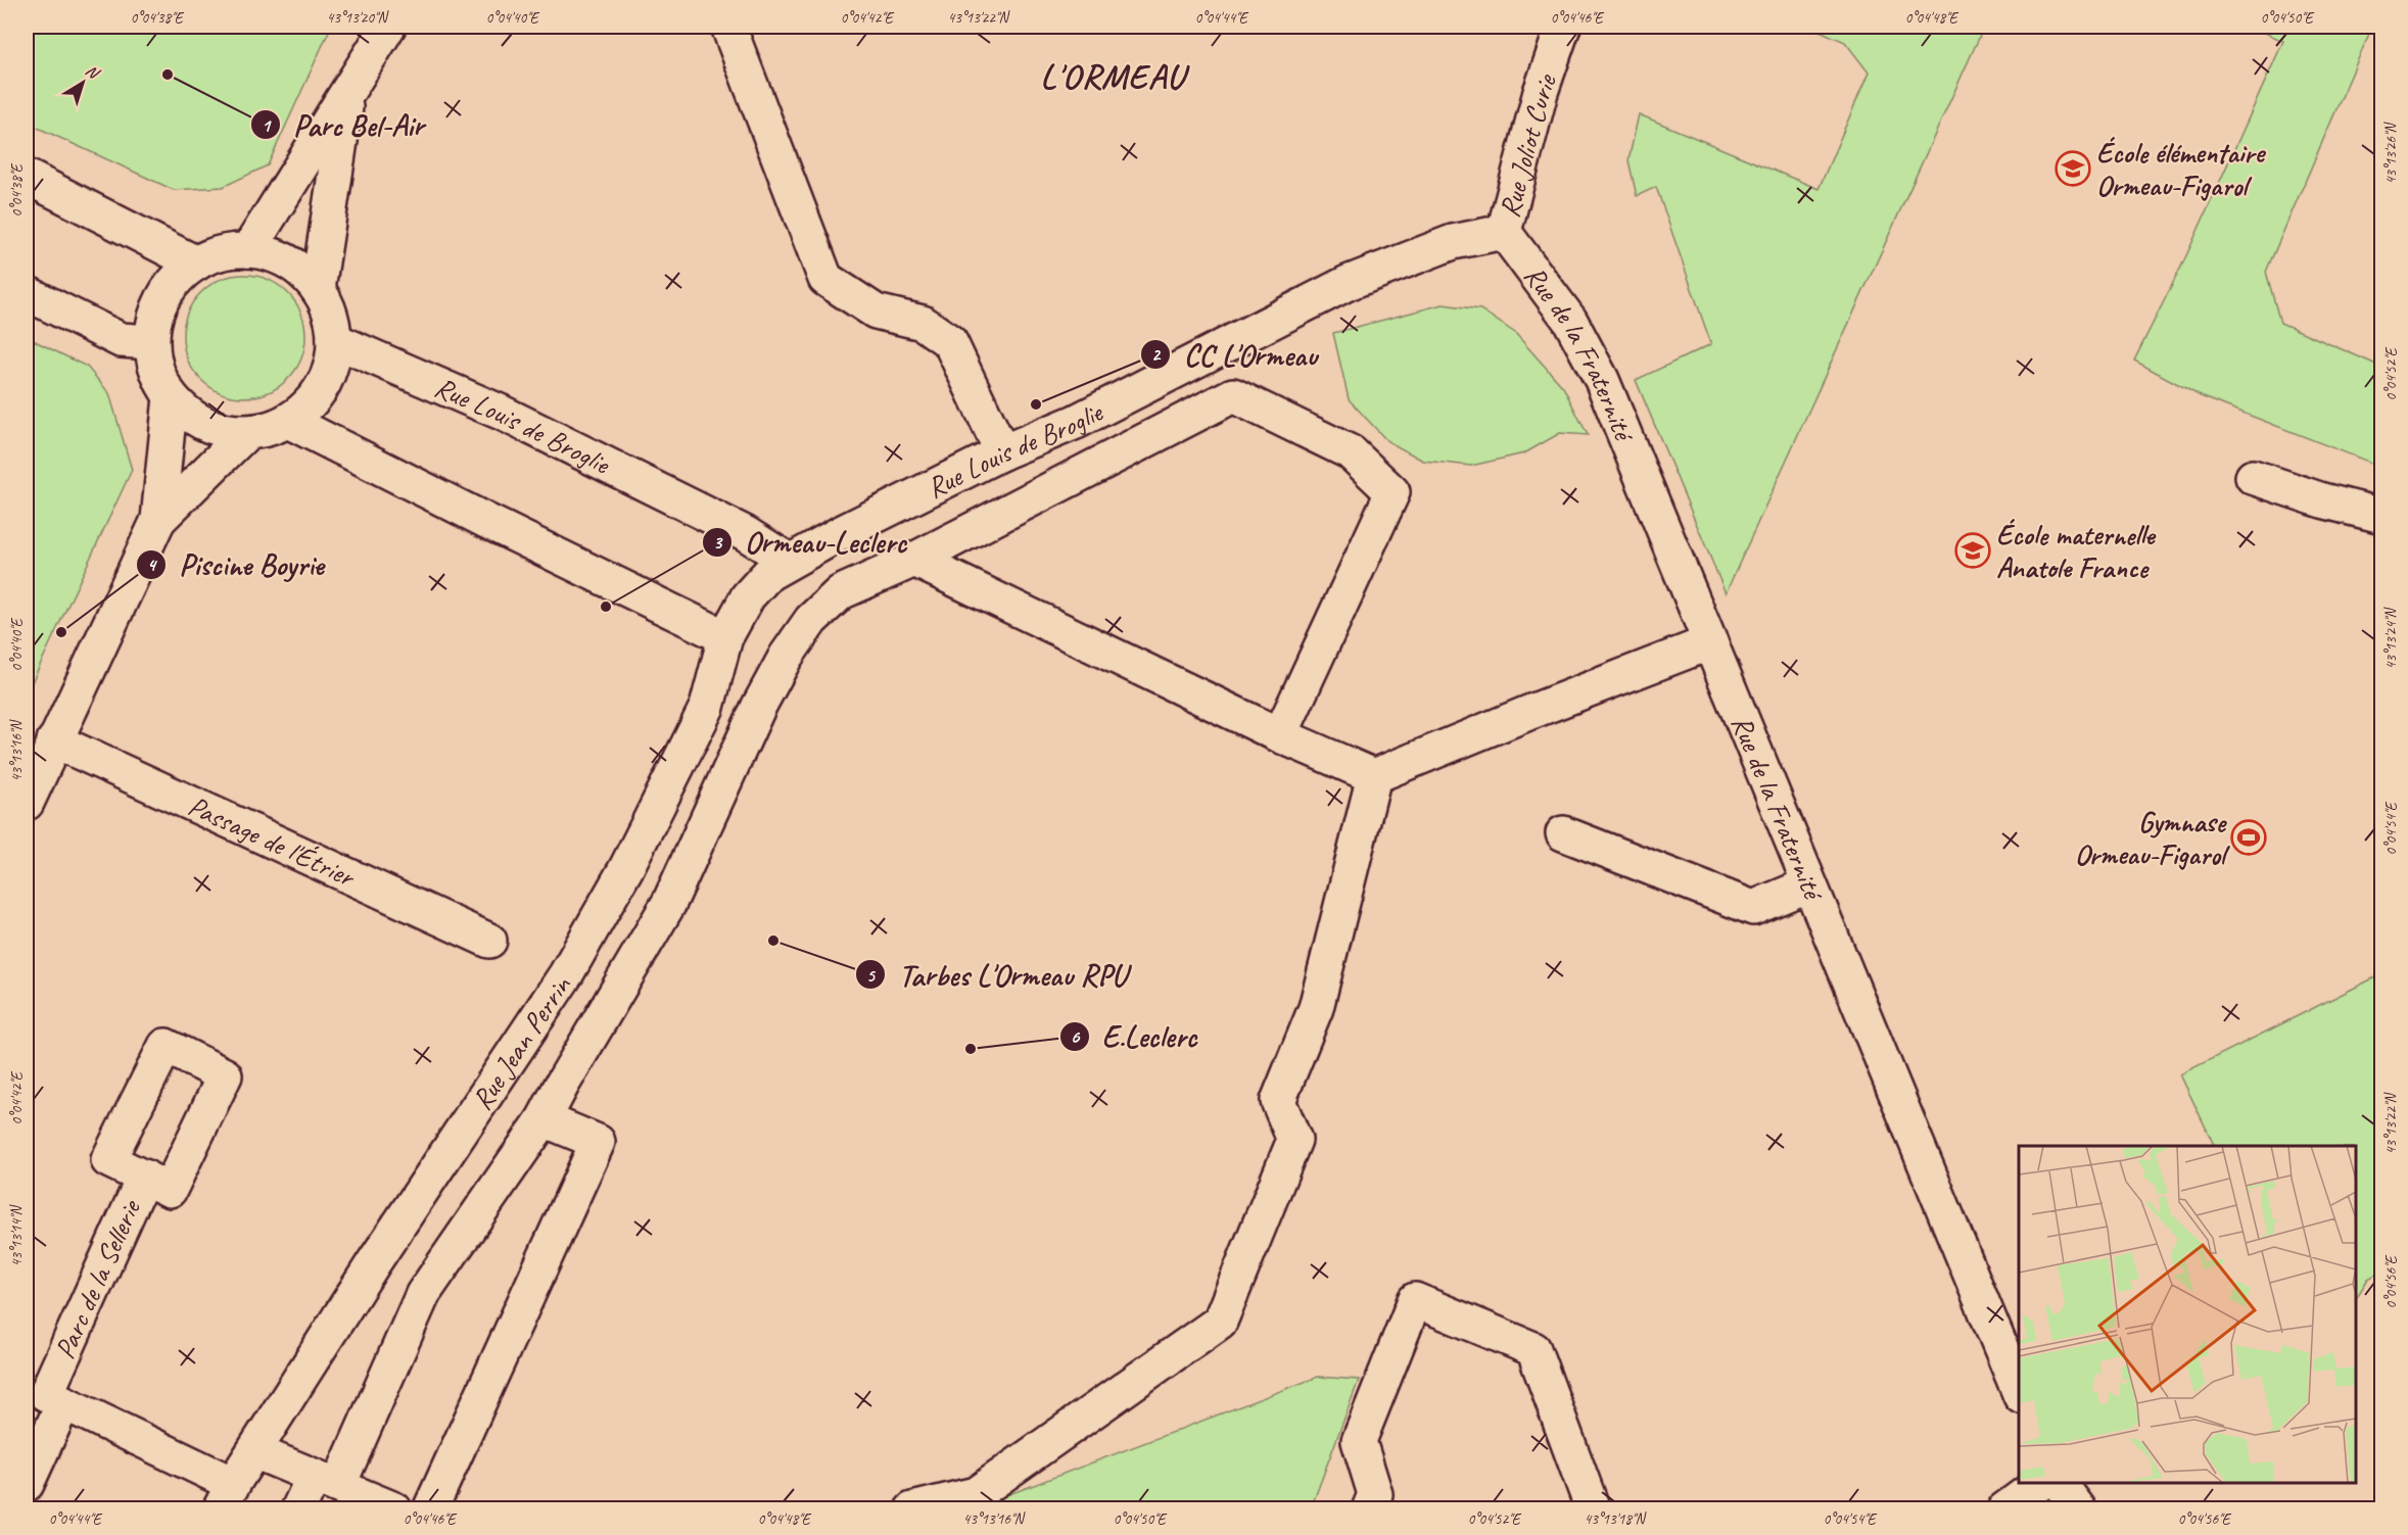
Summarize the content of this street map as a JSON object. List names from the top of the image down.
{
  "streets": {
    "street": [
      "Rue Joliot Curie",
      "Rue de la Fraternité",
      "Rue Louis de Broglie",
      "Passage de l'Étrier",
      "Rue Jean Perrin",
      "Parc de la Sellerie"
    ]
  },
  "crossings": [
    ["Rue Joliot Curie", "Rue de la Fraternité"],
    ["Rue Joliot Curie", "Rue Louis de Broglie"],
    ["Rue de la Fraternité", "Rue Louis de Broglie"],
    ["Rue Louis de Broglie", "Rue Jean Perrin"],
    ["Rue Jean Perrin", "Parc de la Sellerie"]
  ],
  "districts": ["L'ORMEAU"],
  "places": {
    "other": [
      "Parc Bel-Air",
      "CC L'Ormeau",
      "Ormeau-Leclerc",
      "Piscine Boyrie",
      "Tarbes L'Ormeau RPU",
      "E.Leclerc"
    ],
    "school or university": ["École élémentaire Ormeau-Figarol", "École maternelle Anatole France"],
    "sports": ["Gymnase Ormeau-Figarol"]
  },
  "north": "top right",
  "coordinates": [
    "0°04'38\"E",
    "43°13'20\"N",
    "0°04'40\"E",
    "0°04'42\"E",
    "43°13'22\"N",
    "0°04'44\"E",
    "0°04'46\"E",
    "0°04'48\"E",
    "0°04'50\"E",
    "43°13'26\"N",
    "0°04'52\"E",
    "43°13'24\"N",
    "43°13'16\"N",
    "0°04'54\"E",
    "43°13'14\"N",
    "0°04'56\"E",
    "43°13'18\"N"
  ]
}
